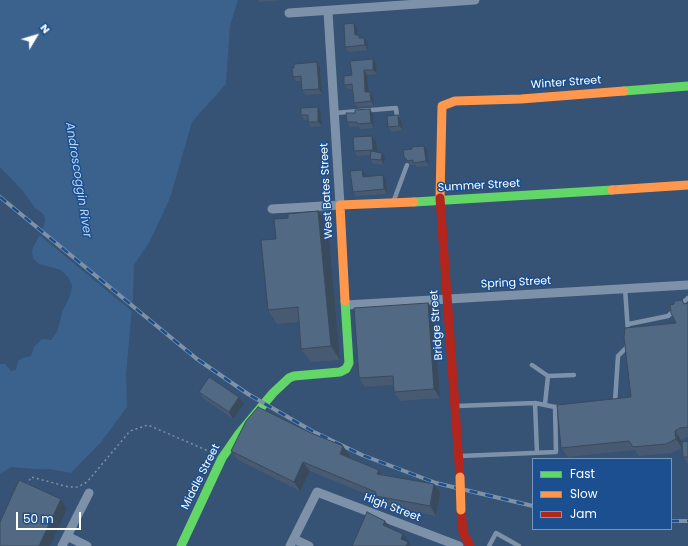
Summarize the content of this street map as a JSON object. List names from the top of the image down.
{
  "streets": {
    "street": [
      "Winter Street",
      "Summer Street",
      "West Bates Street",
      "Spring Street",
      "Bridge Street",
      "Middle Street",
      "High Street"
    ]
  },
  "crossings": [
    ["Winter Street", "Bridge Street"],
    ["Summer Street", "West Bates Street"],
    ["Summer Street", "Bridge Street"],
    ["West Bates Street", "Spring Street"],
    ["West Bates Street", "Middle Street"],
    ["Spring Street", "Bridge Street"]
  ],
  "water": ["Androscoggin River"],
  "legend": ["Fast", "Slow", "Jam"],
  "scale_bar": "50 m",
  "north": "top right"
}
